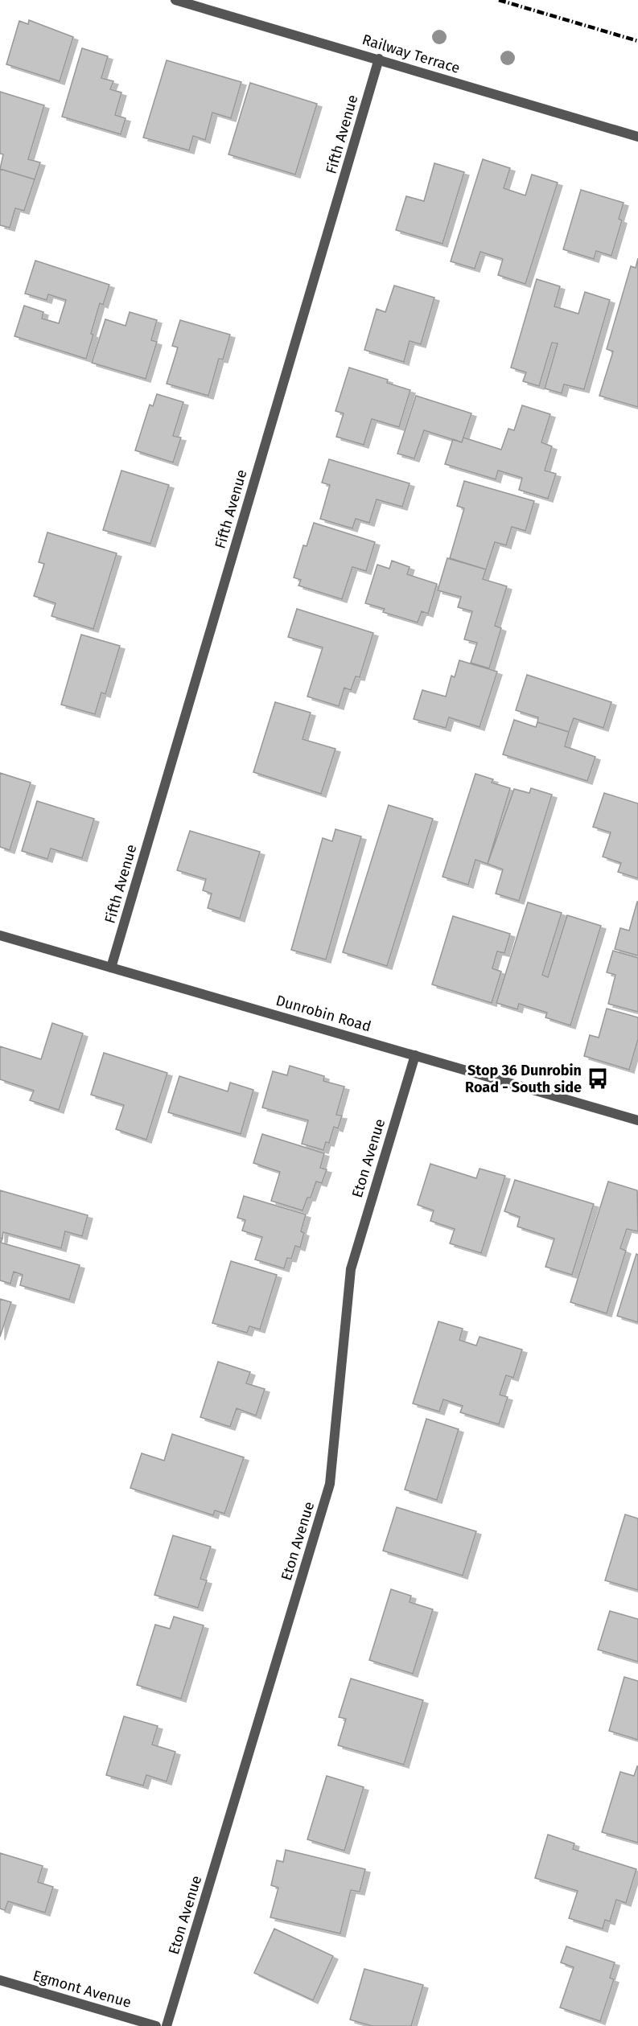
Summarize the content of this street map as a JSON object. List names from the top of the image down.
{
  "streets": {
    "street": [
      "Railway Terrace",
      "Fifth Avenue",
      "Dunrobin Road",
      "Eton Avenue",
      "Egmont Avenue"
    ]
  },
  "crossings": [
    ["Railway Terrace", "Fifth Avenue"],
    ["Fifth Avenue", "Dunrobin Road"],
    ["Dunrobin Road", "Eton Avenue"]
  ],
  "places": {
    "bus stop": ["Stop 36 Dunrobin Road - South side"]
  }
}
